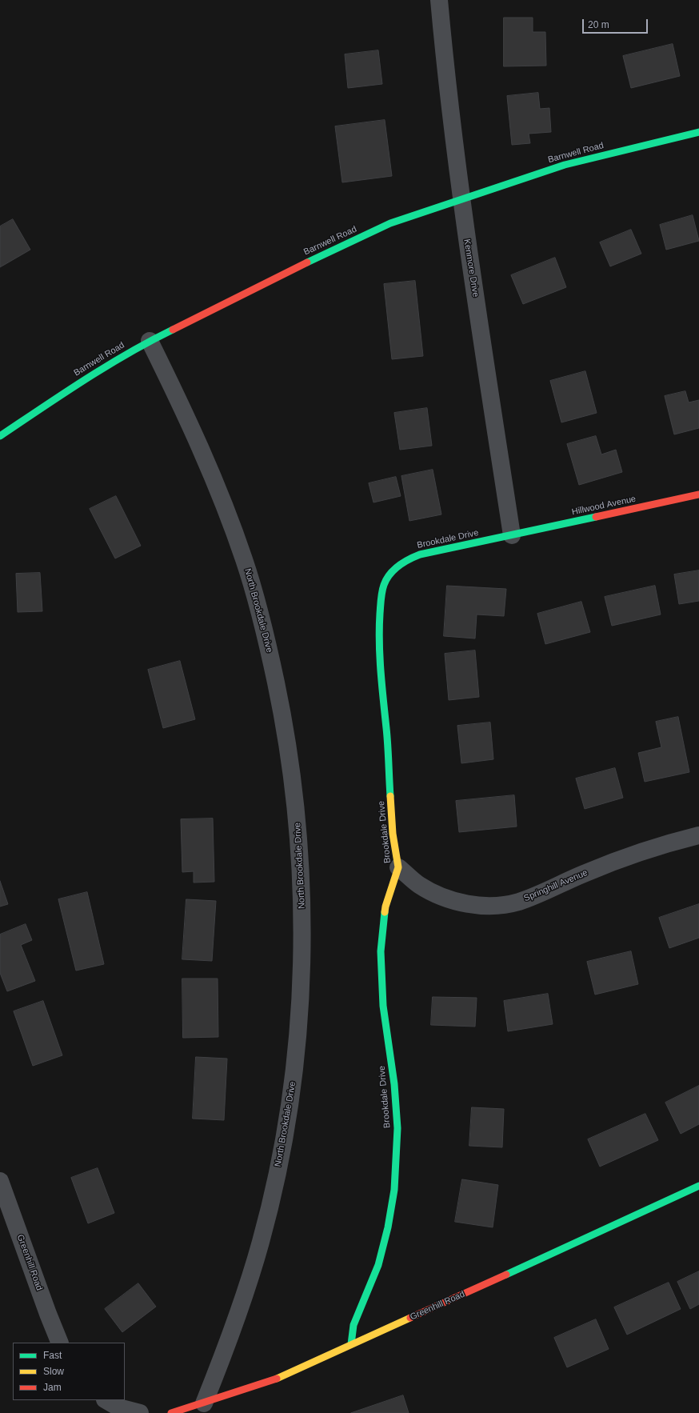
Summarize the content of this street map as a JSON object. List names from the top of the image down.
{
  "streets": {
    "street": [
      "Barnwell Road",
      "Kenmore Drive",
      "Hillwood Avenue",
      "Brookdale Drive",
      "North Brookdale Drive",
      "Springhill Avenue",
      "Greenhill Road"
    ]
  },
  "crossings": [
    ["Barnwell Road", "Kenmore Drive"],
    ["Barnwell Road", "North Brookdale Drive"],
    ["Kenmore Drive", "Hillwood Avenue"],
    ["Kenmore Drive", "Brookdale Drive"],
    ["Hillwood Avenue", "Brookdale Drive"],
    ["Brookdale Drive", "Springhill Avenue"],
    ["Brookdale Drive", "Greenhill Road"],
    ["North Brookdale Drive", "Greenhill Road"]
  ],
  "legend": ["Fast", "Slow", "Jam"],
  "scale_bar": "20 m"
}
